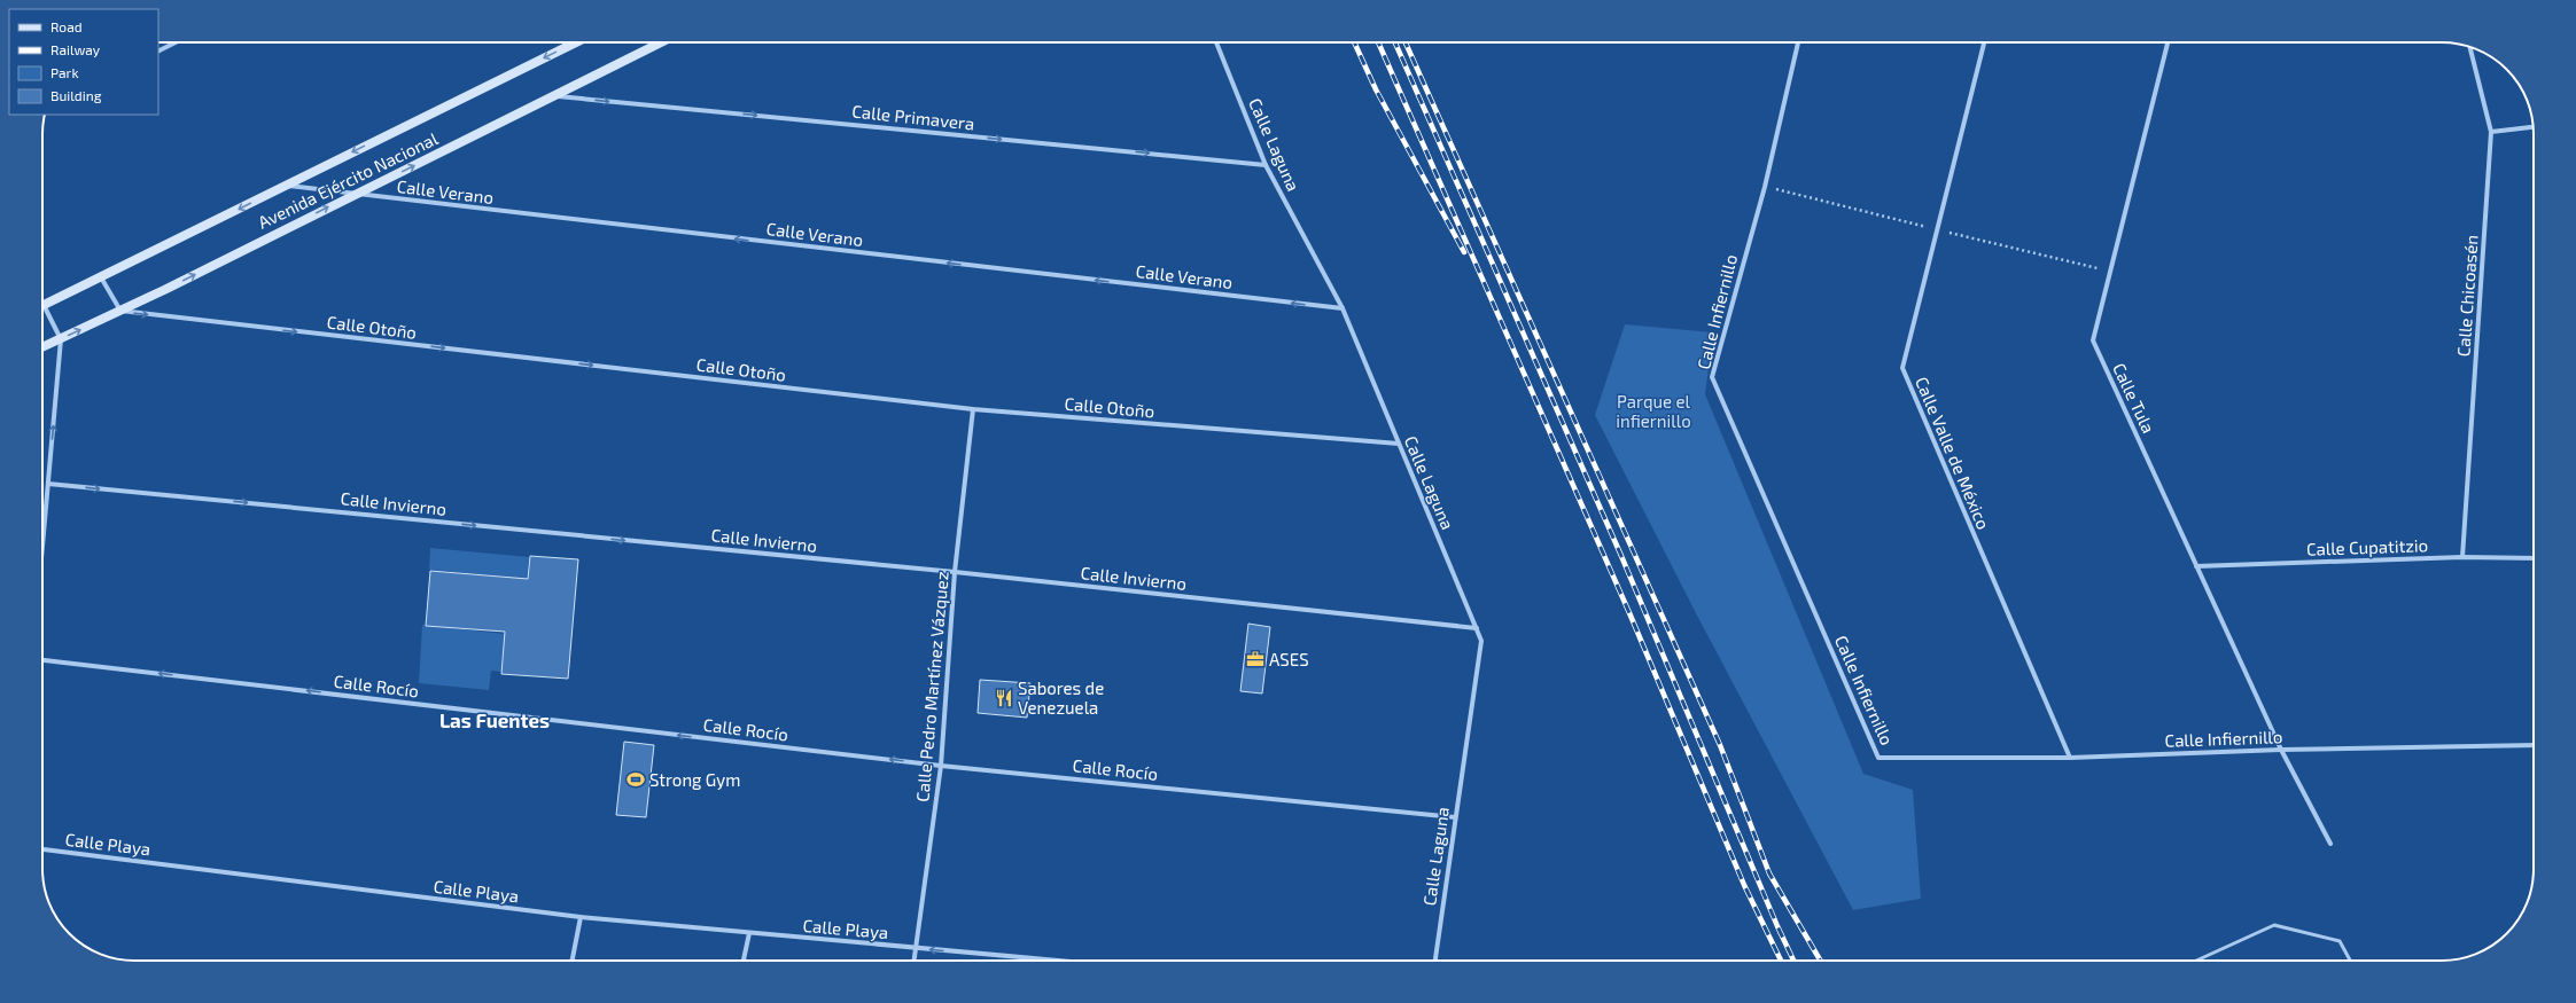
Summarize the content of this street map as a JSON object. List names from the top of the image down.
{
  "streets": {
    "main road": ["Avenida Ejército Nacional"],
    "street": [
      "Calle Primavera",
      "Calle Laguna",
      "Calle Verano",
      "Calle Chicoasén",
      "Calle Infiernillo",
      "Calle Otoño",
      "Calle Tula",
      "Calle Valle de México",
      "Calle Invierno",
      "Calle Cupatitzio",
      "Calle Rocío",
      "Calle Pedro Martínez Vázquez",
      "Calle Playa"
    ]
  },
  "crossings": [
    ["Calle Primavera", "Calle Laguna"],
    ["Calle Primavera", "Avenida Ejército Nacional"],
    ["Calle Laguna", "Calle Verano"],
    ["Calle Laguna", "Calle Otoño"],
    ["Calle Laguna", "Calle Invierno"],
    ["Calle Laguna", "Calle Rocío"],
    ["Avenida Ejército Nacional", "Calle Verano"],
    ["Avenida Ejército Nacional", "Calle Otoño"],
    ["Calle Chicoasén", "Calle Cupatitzio"],
    ["Calle Infiernillo", "Calle Tula"],
    ["Calle Infiernillo", "Calle Valle de México"],
    ["Calle Otoño", "Calle Pedro Martínez Vázquez"],
    ["Calle Tula", "Calle Cupatitzio"],
    ["Calle Invierno", "Calle Pedro Martínez Vázquez"],
    ["Calle Rocío", "Calle Pedro Martínez Vázquez"],
    ["Calle Pedro Martínez Vázquez", "Calle Playa"]
  ],
  "one_way": [
    "Calle Primavera",
    "Calle Verano",
    "Calle Otoño",
    "Calle Invierno",
    "Calle Rocío"
  ],
  "districts": ["Las Fuentes"],
  "parks": ["Parque el infiernillo"],
  "places": {
    "office": ["ASES"],
    "restaurant": ["Sabores de Venezuela"],
    "sports": ["Strong Gym"]
  },
  "legend": [
    "Road",
    "Railway",
    "Park",
    "Building"
  ]
}
